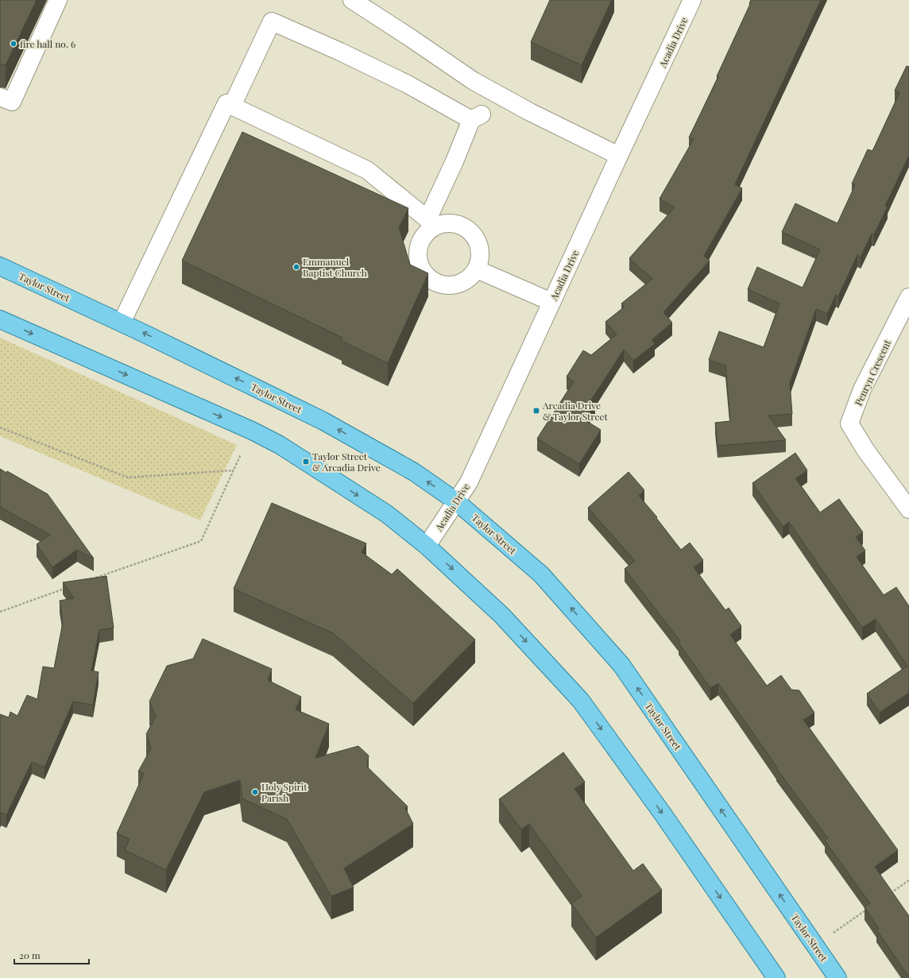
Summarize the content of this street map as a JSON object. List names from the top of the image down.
{
  "streets": {
    "main road": ["Taylor Street"],
    "street": ["Acadia Drive", "Penryn Crescent"]
  },
  "crossings": [
    ["Acadia Drive", "Taylor Street"]
  ],
  "places": {
    "other": ["fire hall no. 6", "Emmanuel Baptist Church", "Holy Spirit Parish"],
    "transit": ["Arcadia Drive & Taylor Street", "Taylor Street & Arcadia Drive"]
  },
  "scale_bar": "20 m"
}
